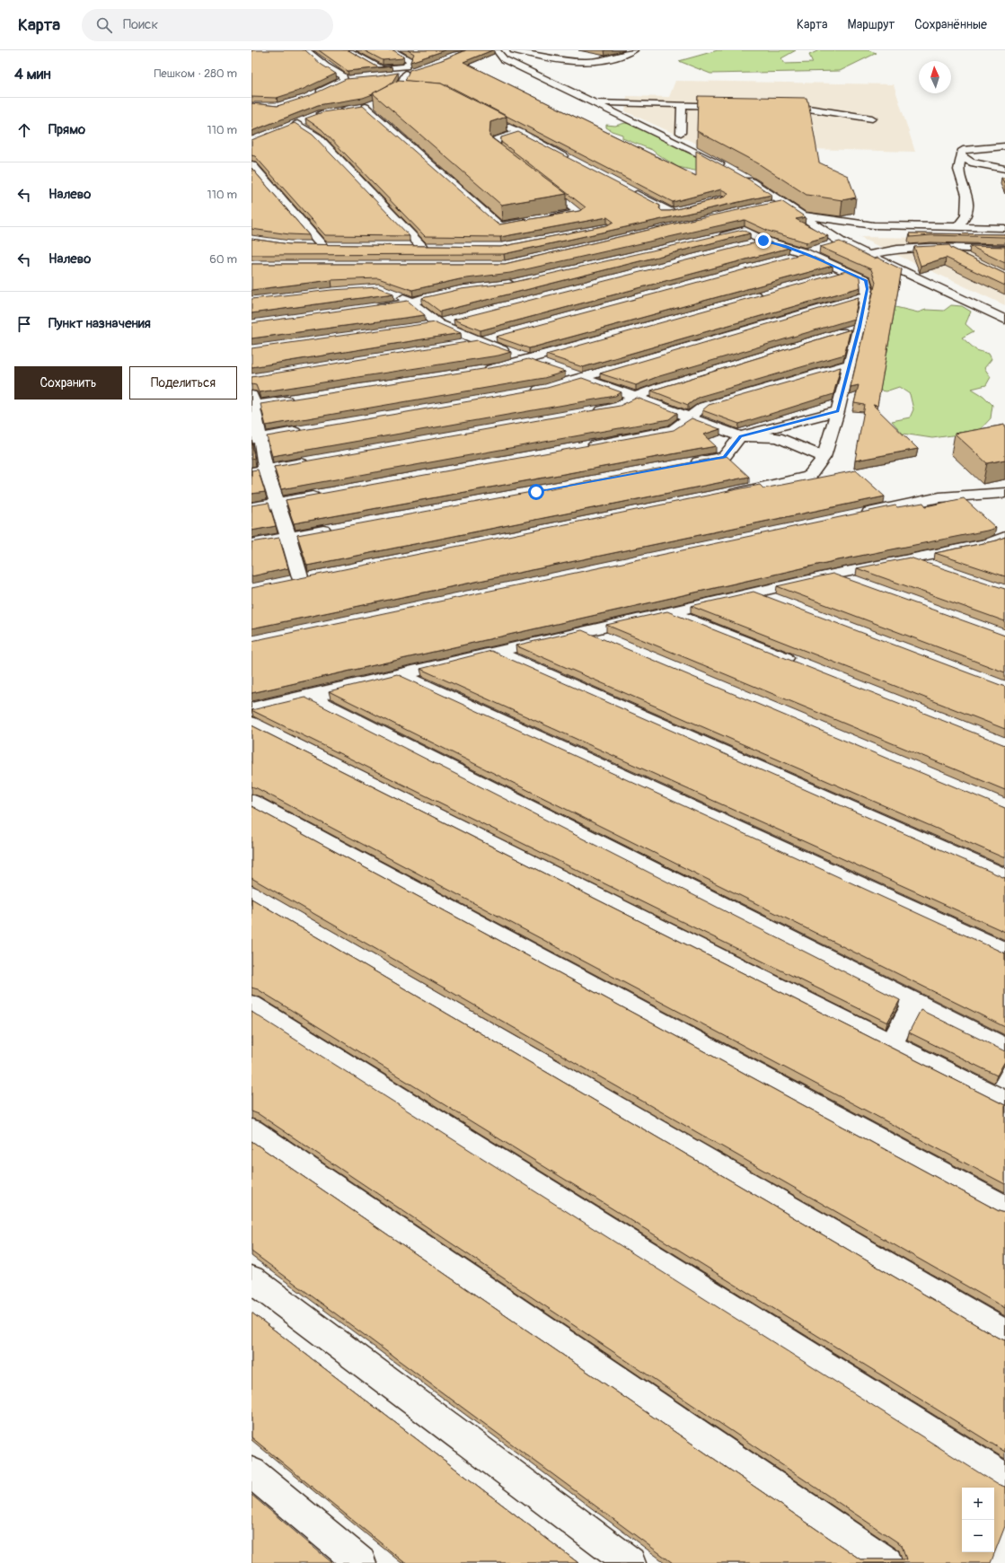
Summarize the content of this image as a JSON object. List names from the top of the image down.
{
  "north": "top",
  "page": {
    "header": "Карта",
    "search": "Поиск",
    "nav": ["Карта", "Маршрут", "Сохранённые"],
    "heading": ["4 мин", "Пешком · 280 m"],
    "list": [
      ["Прямо", "110 m"],
      ["Налево", "110 m"],
      ["Налево", "60 m"],
      "Пункт назначения"
    ],
    "buttons": ["Сохранить", "Поделиться"],
    "map_buttons": ["+", "−"]
  }
}
